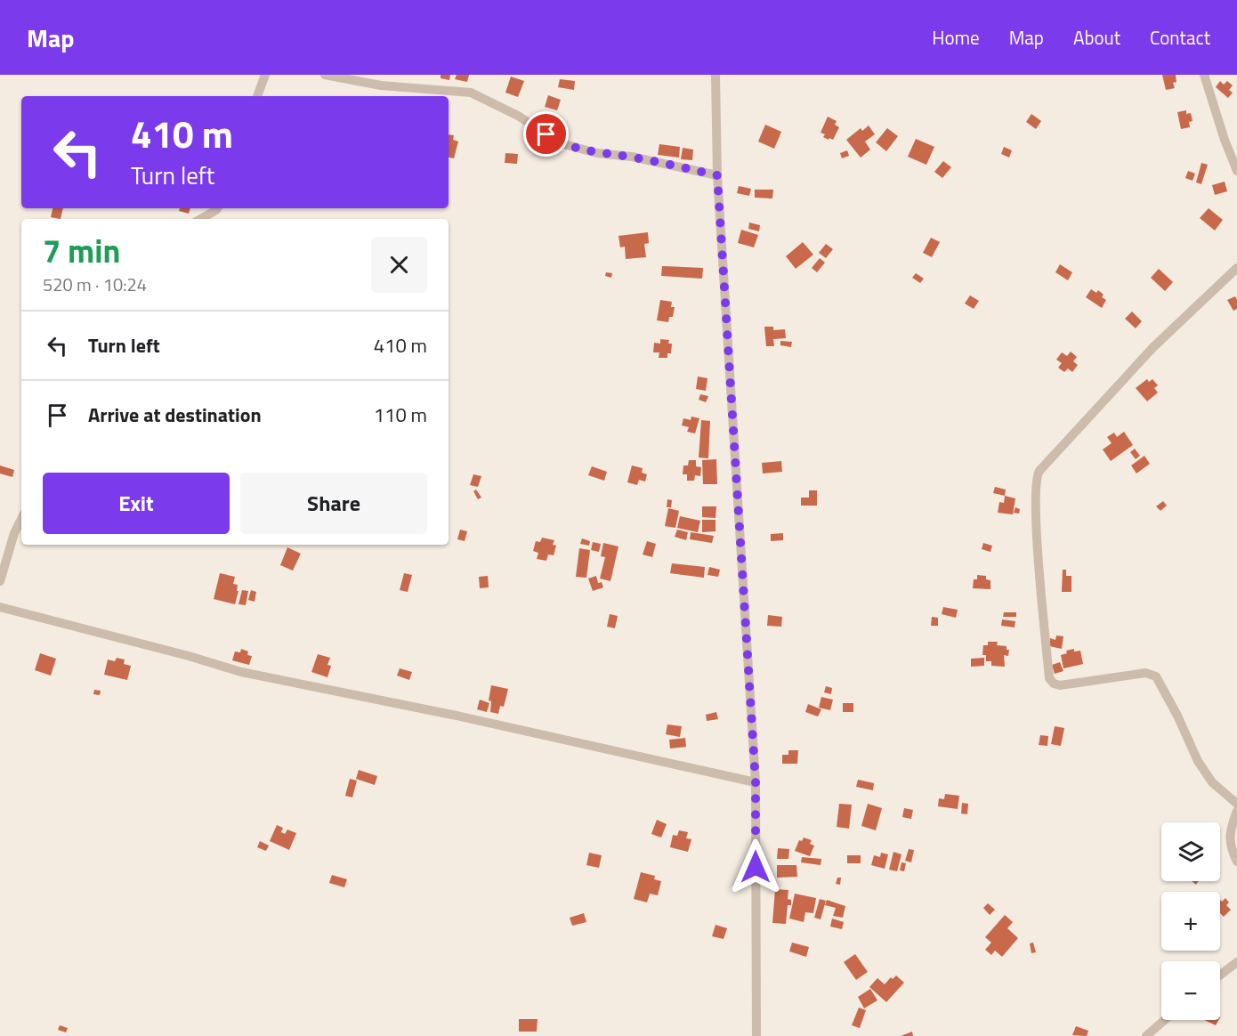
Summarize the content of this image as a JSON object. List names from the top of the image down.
{
  "page": {
    "header": "Map",
    "nav": [
      "Home",
      "Map",
      "About",
      "Contact"
    ],
    "turn": ["410 m", "Turn left"],
    "heading": ["7 min", "520 m · 10:24"],
    "list": [
      {
        "name": "Turn left",
        "value": "410 m"
      },
      {
        "name": "Arrive at destination",
        "value": "110 m"
      }
    ],
    "buttons": ["Exit", "Share"],
    "map_buttons": ["+", "−"]
  }
}
